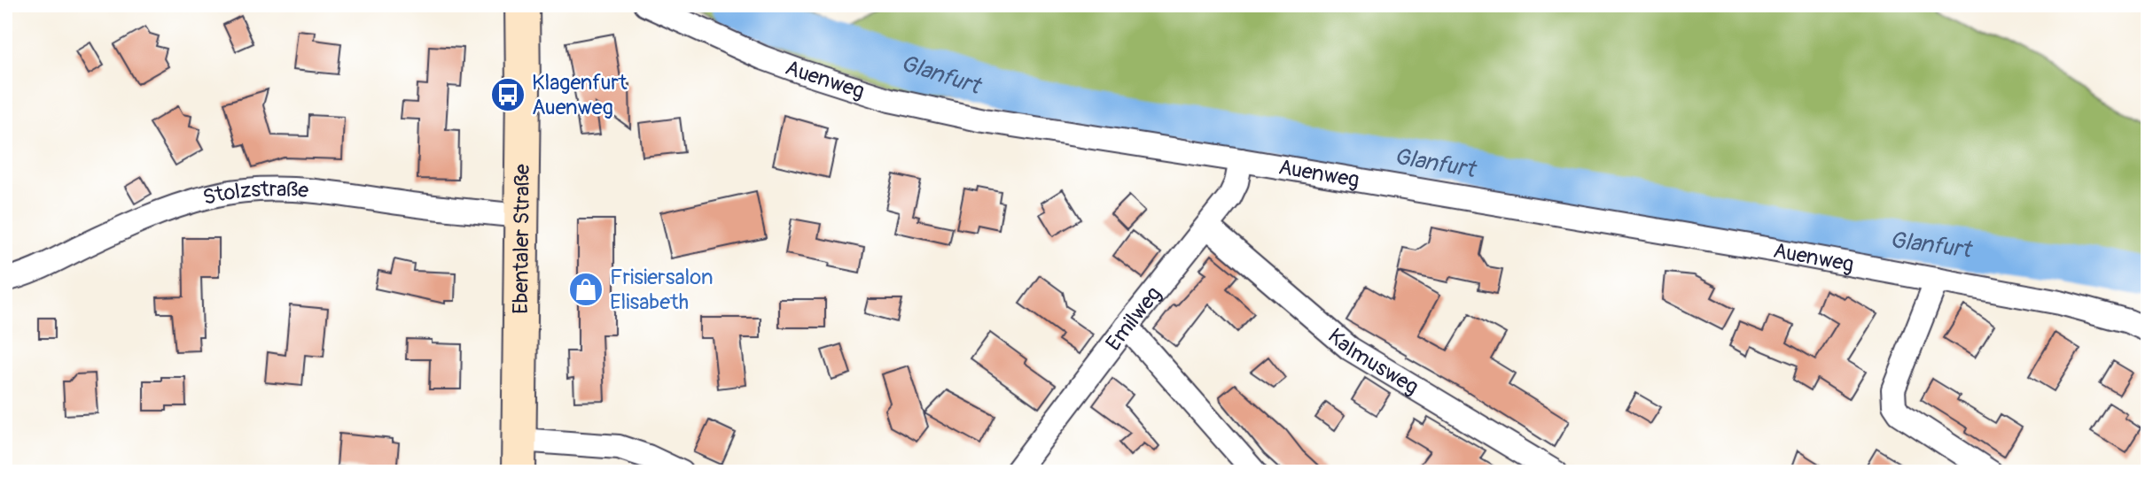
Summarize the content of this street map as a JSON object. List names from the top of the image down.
{
  "streets": {
    "main road": ["Ebentaler Straße"],
    "street": [
      "Auenweg",
      "Stolzstraße",
      "Emilweg",
      "Kalmusweg"
    ]
  },
  "crossings": [
    ["Auenweg", "Emilweg"],
    ["Stolzstraße", "Ebentaler Straße"],
    ["Emilweg", "Kalmusweg"]
  ],
  "water": ["Glanfurt"],
  "places": {
    "bus stop": ["Klagenfurt Auenweg"],
    "shop": ["Frisiersalon Elisabeth"]
  }
}
